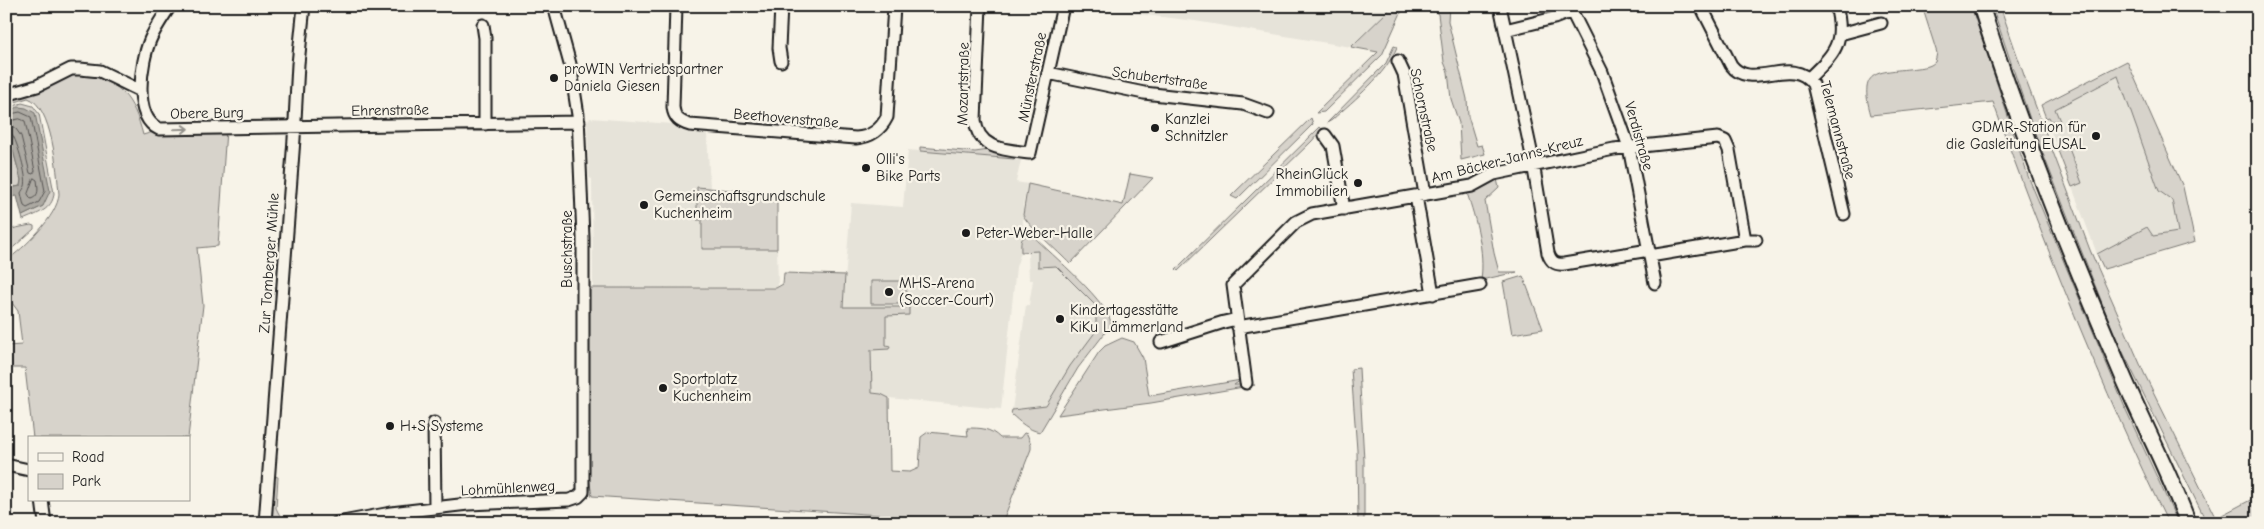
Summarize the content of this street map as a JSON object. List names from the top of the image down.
{
  "streets": {
    "street": [
      "Münsterstraße",
      "Schubertstraße",
      "Mozartstraße",
      "Ehrenstraße",
      "Schornstraße",
      "Obere Burg",
      "Beethovenstraße",
      "Telemannstraße",
      "Verdistraße",
      "Am Bäcker-Janns-Kreuz",
      "Buschstraße",
      "Zur Tomberger Mühle",
      "Lohmühlenweg"
    ]
  },
  "crossings": [
    ["Münsterstraße", "Schubertstraße"],
    ["Münsterstraße", "Mozartstraße"],
    ["Ehrenstraße", "Obere Burg"],
    ["Ehrenstraße", "Buschstraße"],
    ["Ehrenstraße", "Zur Tomberger Mühle"],
    ["Schornstraße", "Am Bäcker-Janns-Kreuz"],
    ["Obere Burg", "Zur Tomberger Mühle"],
    ["Verdistraße", "Am Bäcker-Janns-Kreuz"],
    ["Buschstraße", "Lohmühlenweg"]
  ],
  "one_way": ["Obere Burg"],
  "places": [
    "proWIN Vertriebspartner Daniela Giesen",
    "Kanzlei Schnitzler",
    "GDMR-Station für die Gasleitung EUSAL",
    "Olli's Bike Parts",
    "RheinGlück Immobilien",
    "Gemeinschaftsgrundschule Kuchenheim",
    "Peter-Weber-Halle",
    "MHS-Arena (Soccer-Court)",
    "Kindertagesstätte KiKu Lämmerland",
    "Sportplatz Kuchenheim",
    "H+S Systeme"
  ],
  "legend": ["Road", "Park"]
}
